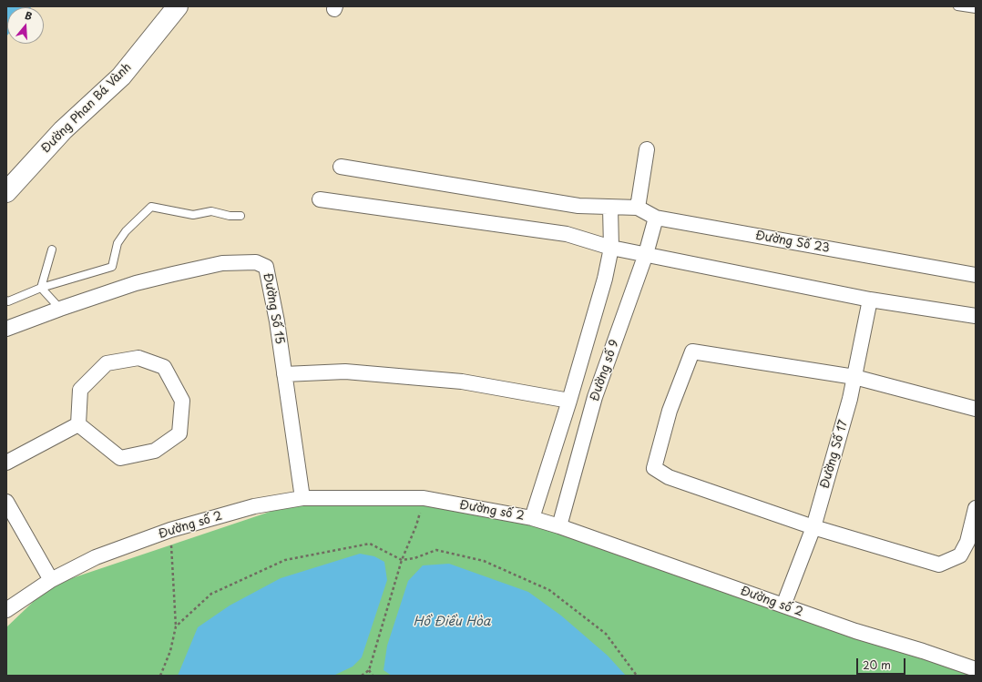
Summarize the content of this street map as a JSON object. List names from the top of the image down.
{
  "streets": {
    "street": [
      "Đường Phan Bá Vành",
      "Đường Số 23",
      "Đường Số 15",
      "Đường số 9",
      "Đường Số 17",
      "Đường số 2"
    ]
  },
  "crossings": [
    ["Đường Số 23", "Đường số 9"],
    ["Đường Số 15", "Đường số 2"],
    ["Đường số 9", "Đường số 2"],
    ["Đường Số 17", "Đường số 2"]
  ],
  "water": ["Hồ Điều Hòa"],
  "scale_bar": "20 m",
  "north": "top"
}
